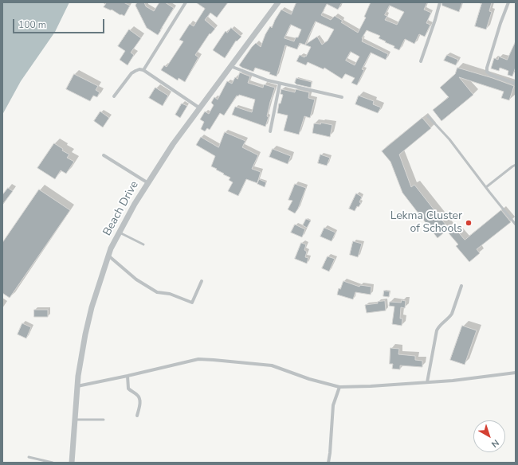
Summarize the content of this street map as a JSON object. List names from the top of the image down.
{
  "streets": {
    "street": ["Beach Drive"]
  },
  "places": ["Lekma Cluster of Schools"],
  "scale_bar": "100 m",
  "north": "bottom right"
}
